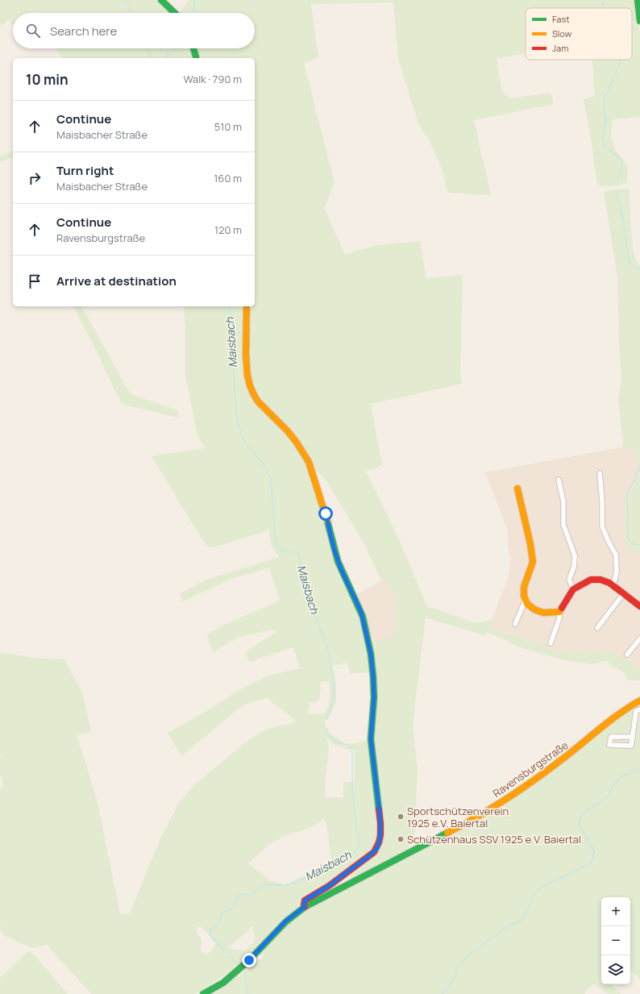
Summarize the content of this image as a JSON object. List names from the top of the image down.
{
  "streets": {
    "street": ["Ravensburgstraße"]
  },
  "water": ["Maisbach"],
  "places": ["Sportschützenverein 1925 e.V. Baiertal", "Schützenhaus SSV 1925 e.V. Baiertal"],
  "legend": ["Fast", "Slow", "Jam"],
  "page": {
    "search": "Search here",
    "heading": ["10 min", "Walk · 790 m"],
    "list": [
      ["Continue", "Maisbacher Straße", "510 m"],
      ["Turn right", "Maisbacher Straße", "160 m"],
      ["Continue", "Ravensburgstraße", "120 m"],
      "Arrive at destination"
    ],
    "map_buttons": ["+", "−"]
  }
}
